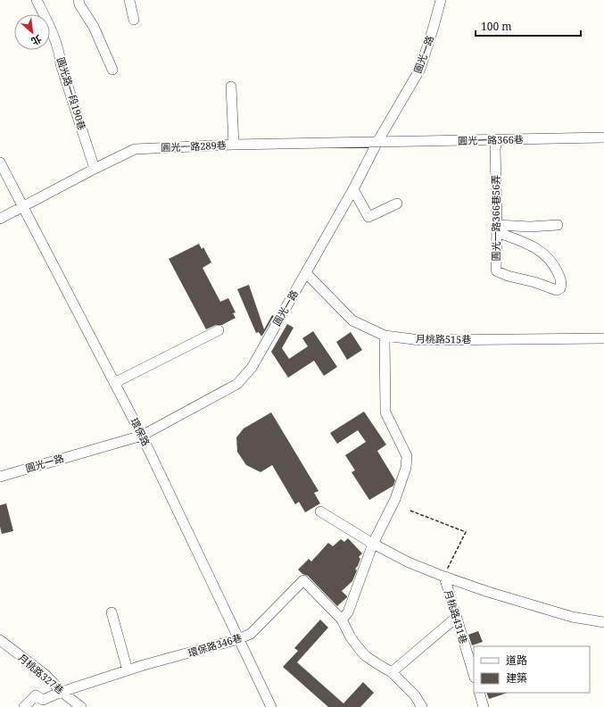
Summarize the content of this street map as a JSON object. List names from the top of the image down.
{
  "streets": {
    "street": [
      "圓光一路",
      "圓光路一段190巷",
      "圓光一路366巷",
      "圓光一路289巷",
      "圓光一路366巷56弄",
      "月桃路515巷",
      "環保路",
      "月桃路431巷",
      "環保路346巷",
      "月桃路327巷"
    ]
  },
  "crossings": [
    ["圓光一路", "圓光一路366巷"],
    ["圓光一路", "圓光一路289巷"],
    ["圓光一路", "月桃路515巷"],
    ["圓光一路", "環保路"],
    ["圓光路一段190巷", "圓光一路289巷"],
    ["圓光一路366巷", "圓光一路289巷"],
    ["圓光一路366巷", "圓光一路366巷56弄"],
    ["圓光一路289巷", "環保路"],
    ["環保路", "環保路346巷"],
    ["環保路346巷", "月桃路327巷"]
  ],
  "legend": ["道路", "建築"],
  "scale_bar": "100 m",
  "north": "bottom right"
}
